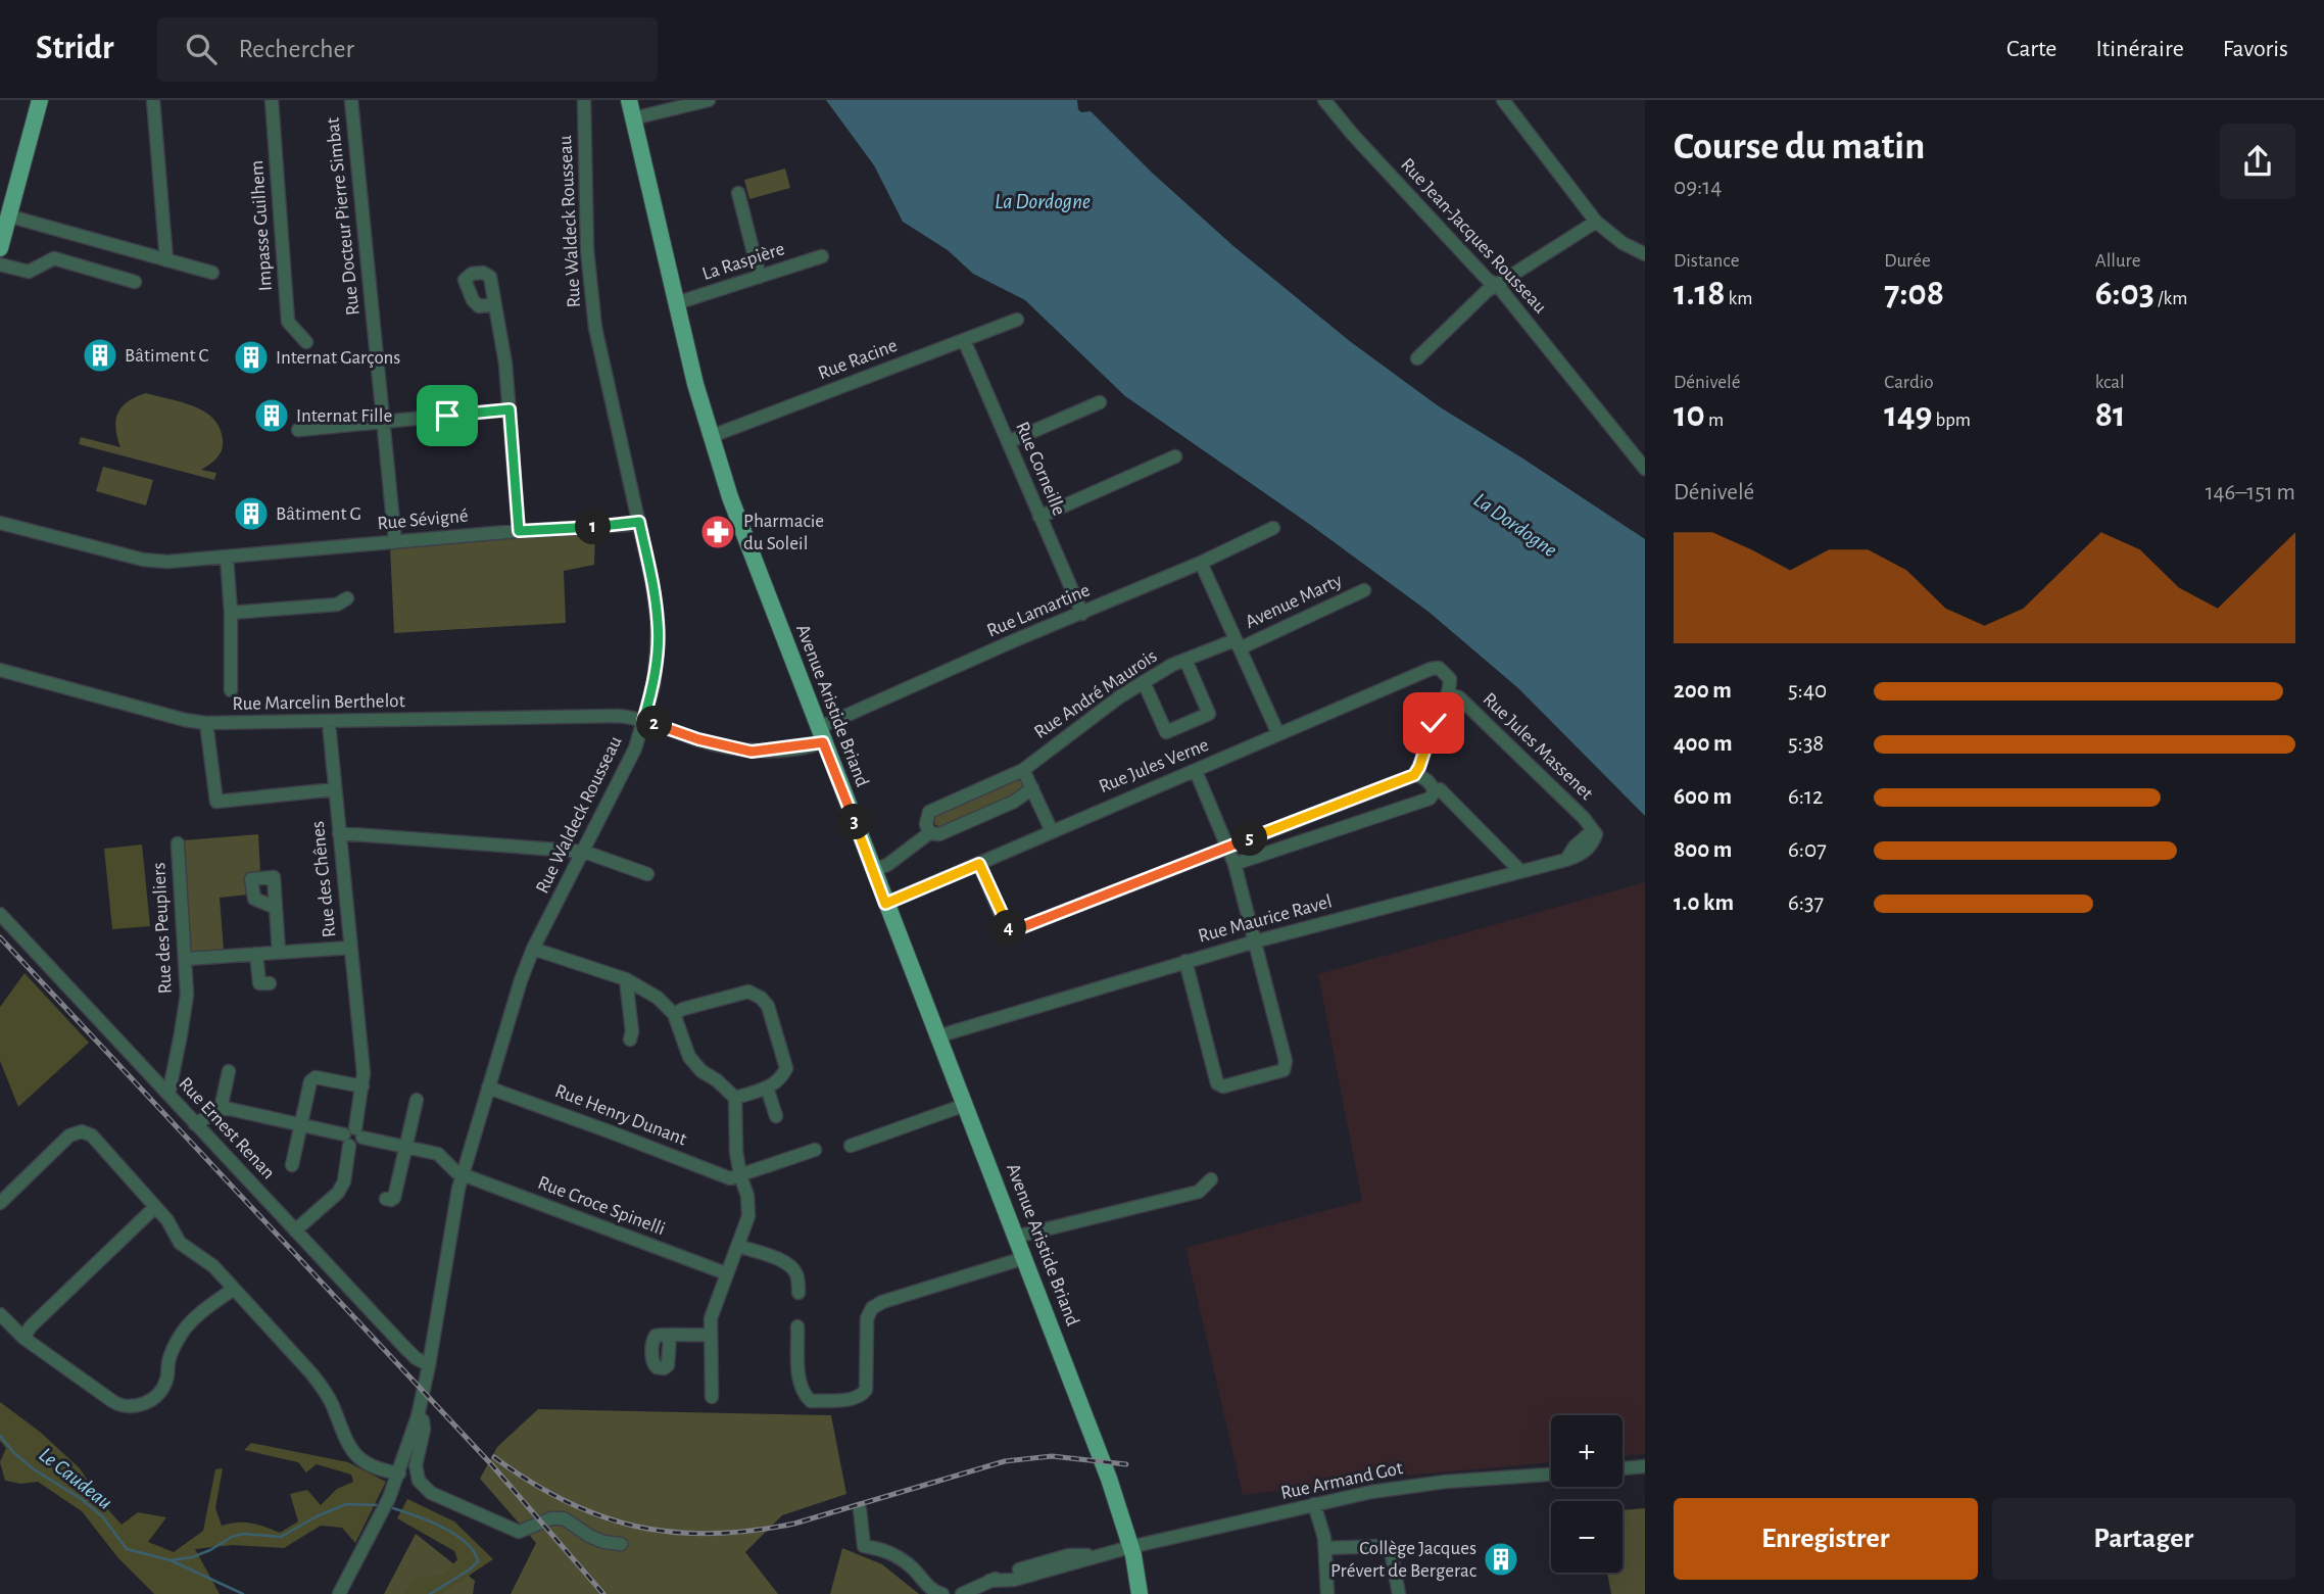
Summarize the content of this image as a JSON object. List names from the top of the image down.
{
  "streets": {
    "main road": ["Avenue Aristide Briand"],
    "street": [
      "Rue Docteur Pierre Simbat",
      "Rue Waldeck Rousseau",
      "Impasse Guilhem",
      "Rue Jean-Jacques Rousseau",
      "La Raspière",
      "Rue Racine",
      "Rue Corneille",
      "Rue Sévigné",
      "Avenue Marty",
      "Rue Lamartine",
      "Rue André Maurois",
      "Rue Marcelin Berthelot",
      "Rue Jules Massenet",
      "Rue Jules Verne",
      "Rue des Chênes",
      "Rue Maurice Ravel",
      "Rue des Peupliers",
      "Rue Henry Dunant",
      "Rue Ernest Renan",
      "Rue Croce Spinelli",
      "Rue Armand Got"
    ]
  },
  "crossings": [
    ["Rue Docteur Pierre Simbat", "Rue Sévigné"],
    ["Rue Waldeck Rousseau", "Rue Sévigné"],
    ["Rue Waldeck Rousseau", "Rue Lamartine"],
    ["Rue Waldeck Rousseau", "Rue Marcelin Berthelot"],
    ["Rue Waldeck Rousseau", "Rue Henry Dunant"],
    ["Rue Waldeck Rousseau", "Rue Ernest Renan"],
    ["Rue Waldeck Rousseau", "Rue Croce Spinelli"],
    ["La Raspière", "Avenue Aristide Briand"],
    ["Rue Racine", "Rue Corneille"],
    ["Rue Racine", "Avenue Aristide Briand"],
    ["Rue Corneille", "Rue Lamartine"],
    ["Avenue Marty", "Rue André Maurois"],
    ["Rue Lamartine", "Rue Marcelin Berthelot"],
    ["Rue Lamartine", "Avenue Aristide Briand"],
    ["Rue André Maurois", "Avenue Aristide Briand"],
    ["Rue Marcelin Berthelot", "Rue des Chênes"],
    ["Avenue Aristide Briand", "Rue Jules Verne"],
    ["Avenue Aristide Briand", "Rue Maurice Ravel"],
    ["Avenue Aristide Briand", "Rue Armand Got"],
    ["Rue Jules Massenet", "Rue Jules Verne"],
    ["Rue Jules Massenet", "Rue Maurice Ravel"],
    ["Rue des Chênes", "Rue Ernest Renan"],
    ["Rue des Chênes", "Rue Croce Spinelli"],
    ["Rue des Peupliers", "Rue Ernest Renan"]
  ],
  "water": ["La Dordogne", "Le Caudeau"],
  "places": {
    "building": [
      "Bâtiment C",
      "Internat Garçons",
      "Internat Fille",
      "Bâtiment G",
      "Collège Jacques Prévert de Bergerac"
    ],
    "pharmacy": ["Pharmacie du Soleil"]
  },
  "page": {
    "header": "Stridr",
    "search": "Rechercher",
    "nav": ["Carte", "Itinéraire", "Favoris"],
    "heading": ["Course du matin", "09:14"],
    "stats": [
      ["Distance", "1.18 km"],
      ["Durée", "7:08"],
      ["Allure", "6:03 /km"],
      ["Dénivelé", "10 m"],
      ["Cardio", "149 bpm"],
      ["kcal", "81"]
    ],
    "chart": ["Dénivelé", "146–151 m"],
    "pins": [
      "1",
      "2",
      "3",
      "5",
      "4"
    ],
    "list": [
      {
        "name": "200 m",
        "note": "5:40"
      },
      {
        "name": "400 m",
        "note": "5:38"
      },
      {
        "name": "600 m",
        "note": "6:12"
      },
      {
        "name": "800 m",
        "note": "6:07"
      },
      {
        "name": "1.0 km",
        "note": "6:37"
      }
    ],
    "map_buttons": ["+", "−"],
    "buttons": ["Enregistrer", "Partager"]
  }
}
